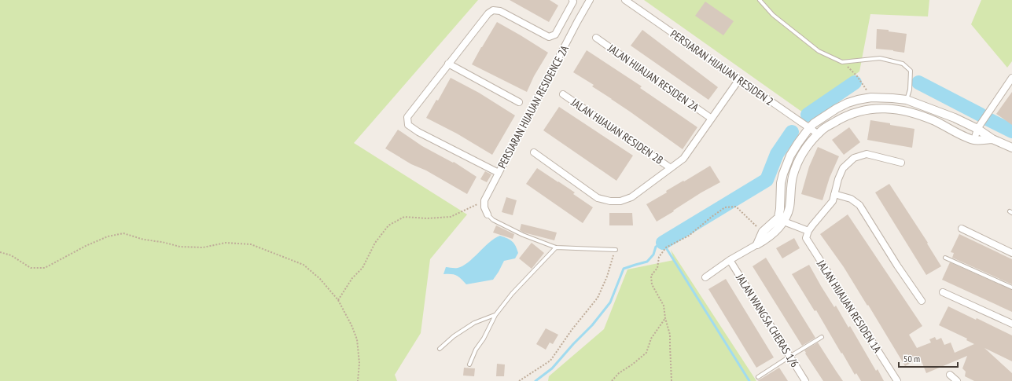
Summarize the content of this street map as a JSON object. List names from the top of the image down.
{
  "streets": {
    "street": [
      "PERSIARAN HIJAUAN RESIDEN 2",
      "JALAN HIJAUAN RESIDEN 2A",
      "PERSIARAN HIJAUAN RESIDENCE 2A",
      "JALAN HIJAUAN RESIDEN 2B",
      "JALAN HIJAUAN RESIDEN 1A",
      "JALAN WANGSA CHERAS 1/6"
    ]
  },
  "scale_bar": "50 m"
}
